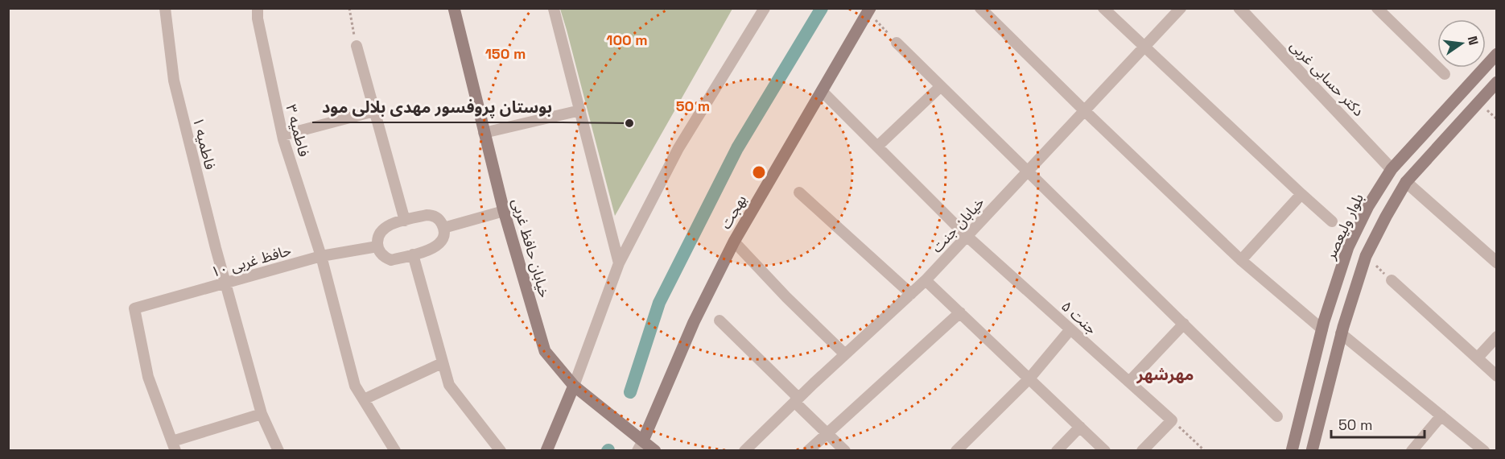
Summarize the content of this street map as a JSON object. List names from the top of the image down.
{
  "streets": {
    "main road": ["بهجت", "بلوار ولیعصر", "خیابان حافظ غربی"],
    "street": [
      "دکتر حسابی غربی",
      "فاطمیه ۳",
      "فاطمیه ۱",
      "خیابان جنت",
      "حافظ غربی ۱۰",
      "جنت ۵"
    ]
  },
  "crossings": [
    ["دکتر حسابی غربی", "بلوار ولیعصر"],
    ["فاطمیه ۳", "حافظ غربی ۱۰"],
    ["فاطمیه ۱", "حافظ غربی ۱۰"],
    ["بهجت", "خیابان حافظ غربی"],
    ["بهجت", "جنت ۵"],
    ["خیابان جنت", "جنت ۵"]
  ],
  "districts": ["مهرشهر"],
  "places": ["بوستان پروفسور مهدی بلالی مود"],
  "scale_bar": "50 m",
  "north": "right",
  "rings": ["100 m", "150 m", "50 m"]
}
